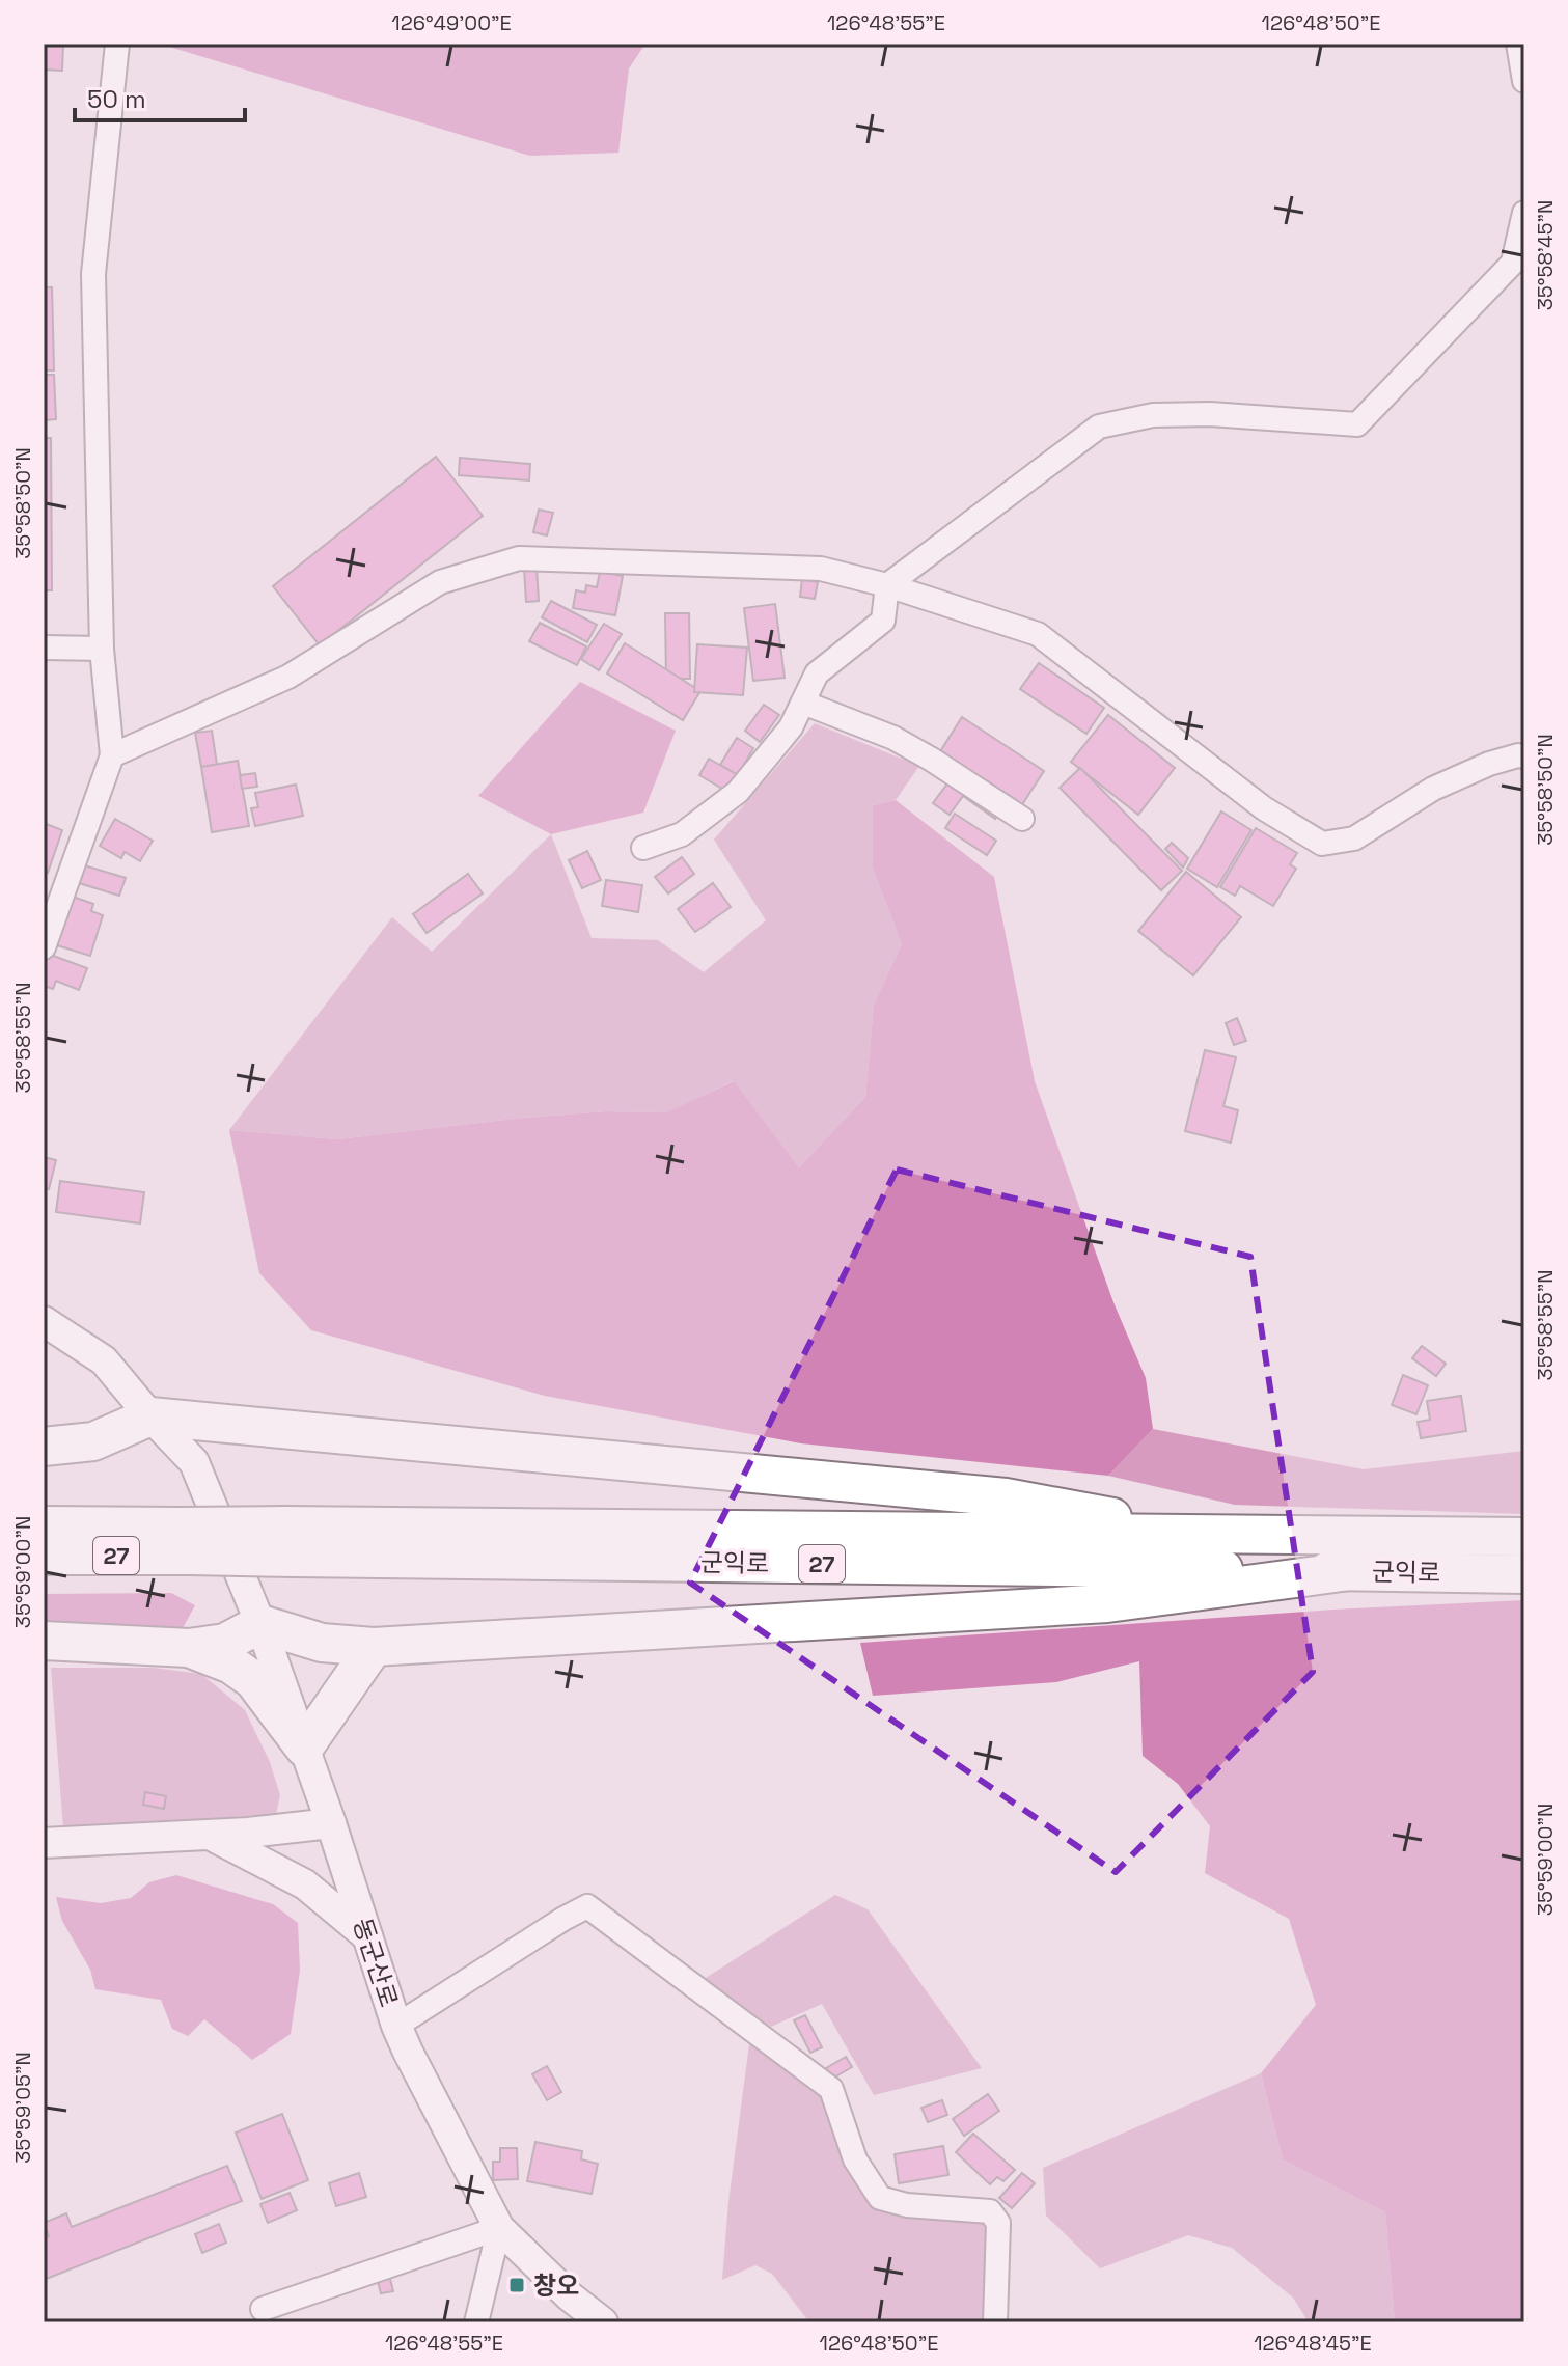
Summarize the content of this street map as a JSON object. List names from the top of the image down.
{
  "streets": {
    "highway": ["27", "군익로"],
    "street": ["동군산로"]
  },
  "places": {
    "transit": ["창오"]
  },
  "scale_bar": "50 m",
  "coordinates": [
    "126°49'00\"E",
    "126°48'55\"E",
    "126°48'50\"E",
    "35°58'45\"N",
    "35°58'50\"N",
    "35°58'55\"N",
    "35°59'00\"N",
    "35°59'05\"N",
    "126°48'45\"E"
  ]
}
